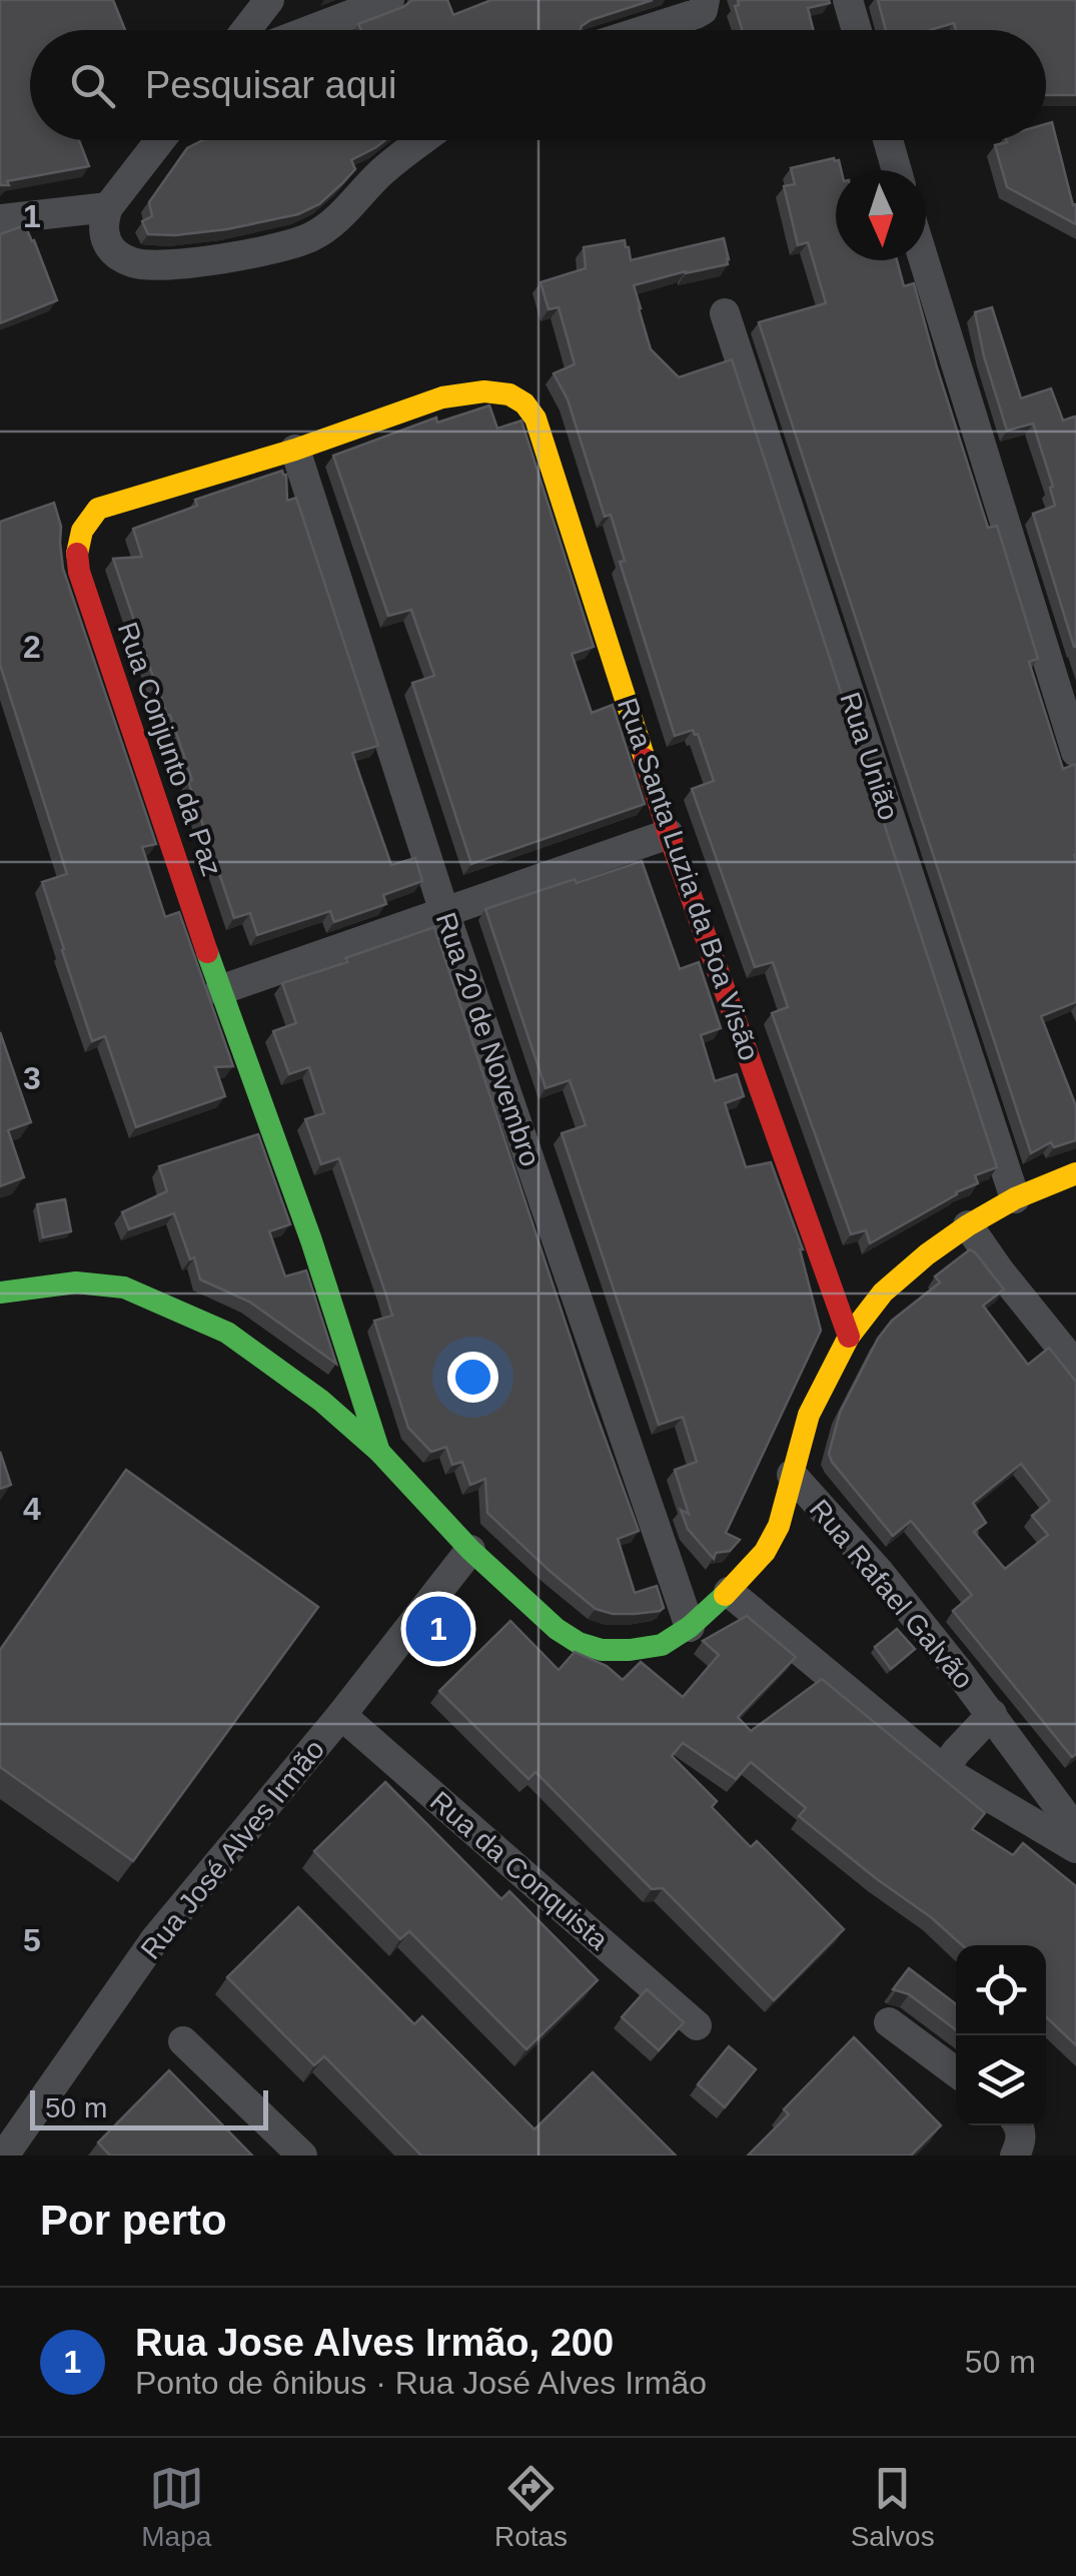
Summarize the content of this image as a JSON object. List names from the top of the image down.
{
  "streets": {
    "street": [
      "Rua Conjunto da Paz",
      "Rua União",
      "Rua Santa Luzia da Boa Visão",
      "Rua 20 de Novembro",
      "Rua Rafael Galvão",
      "Rua José Alves Irmão",
      "Rua da Conquista"
    ]
  },
  "crossings": [
    ["Rua Conjunto da Paz", "Rua Santa Luzia da Boa Visão"],
    ["Rua Conjunto da Paz", "Rua 20 de Novembro"],
    ["Rua José Alves Irmão", "Rua da Conquista"]
  ],
  "scale_bar": "50 m",
  "north": "bottom",
  "page": {
    "search": "Pesquisar aqui",
    "pins": "1",
    "scale": "50 m",
    "heading": "Por perto",
    "list": [
      {
        "mark": "1",
        "name": "Rua Jose Alves Irmão, 200",
        "note": "Ponto de ônibus · Rua José Alves Irmão",
        "value": "50 m"
      }
    ],
    "nav": ["Mapa", "Rotas", "Salvos"]
  },
  "grid": {
    "rows": [
      "1",
      "2",
      "3",
      "4",
      "5"
    ]
  }
}
